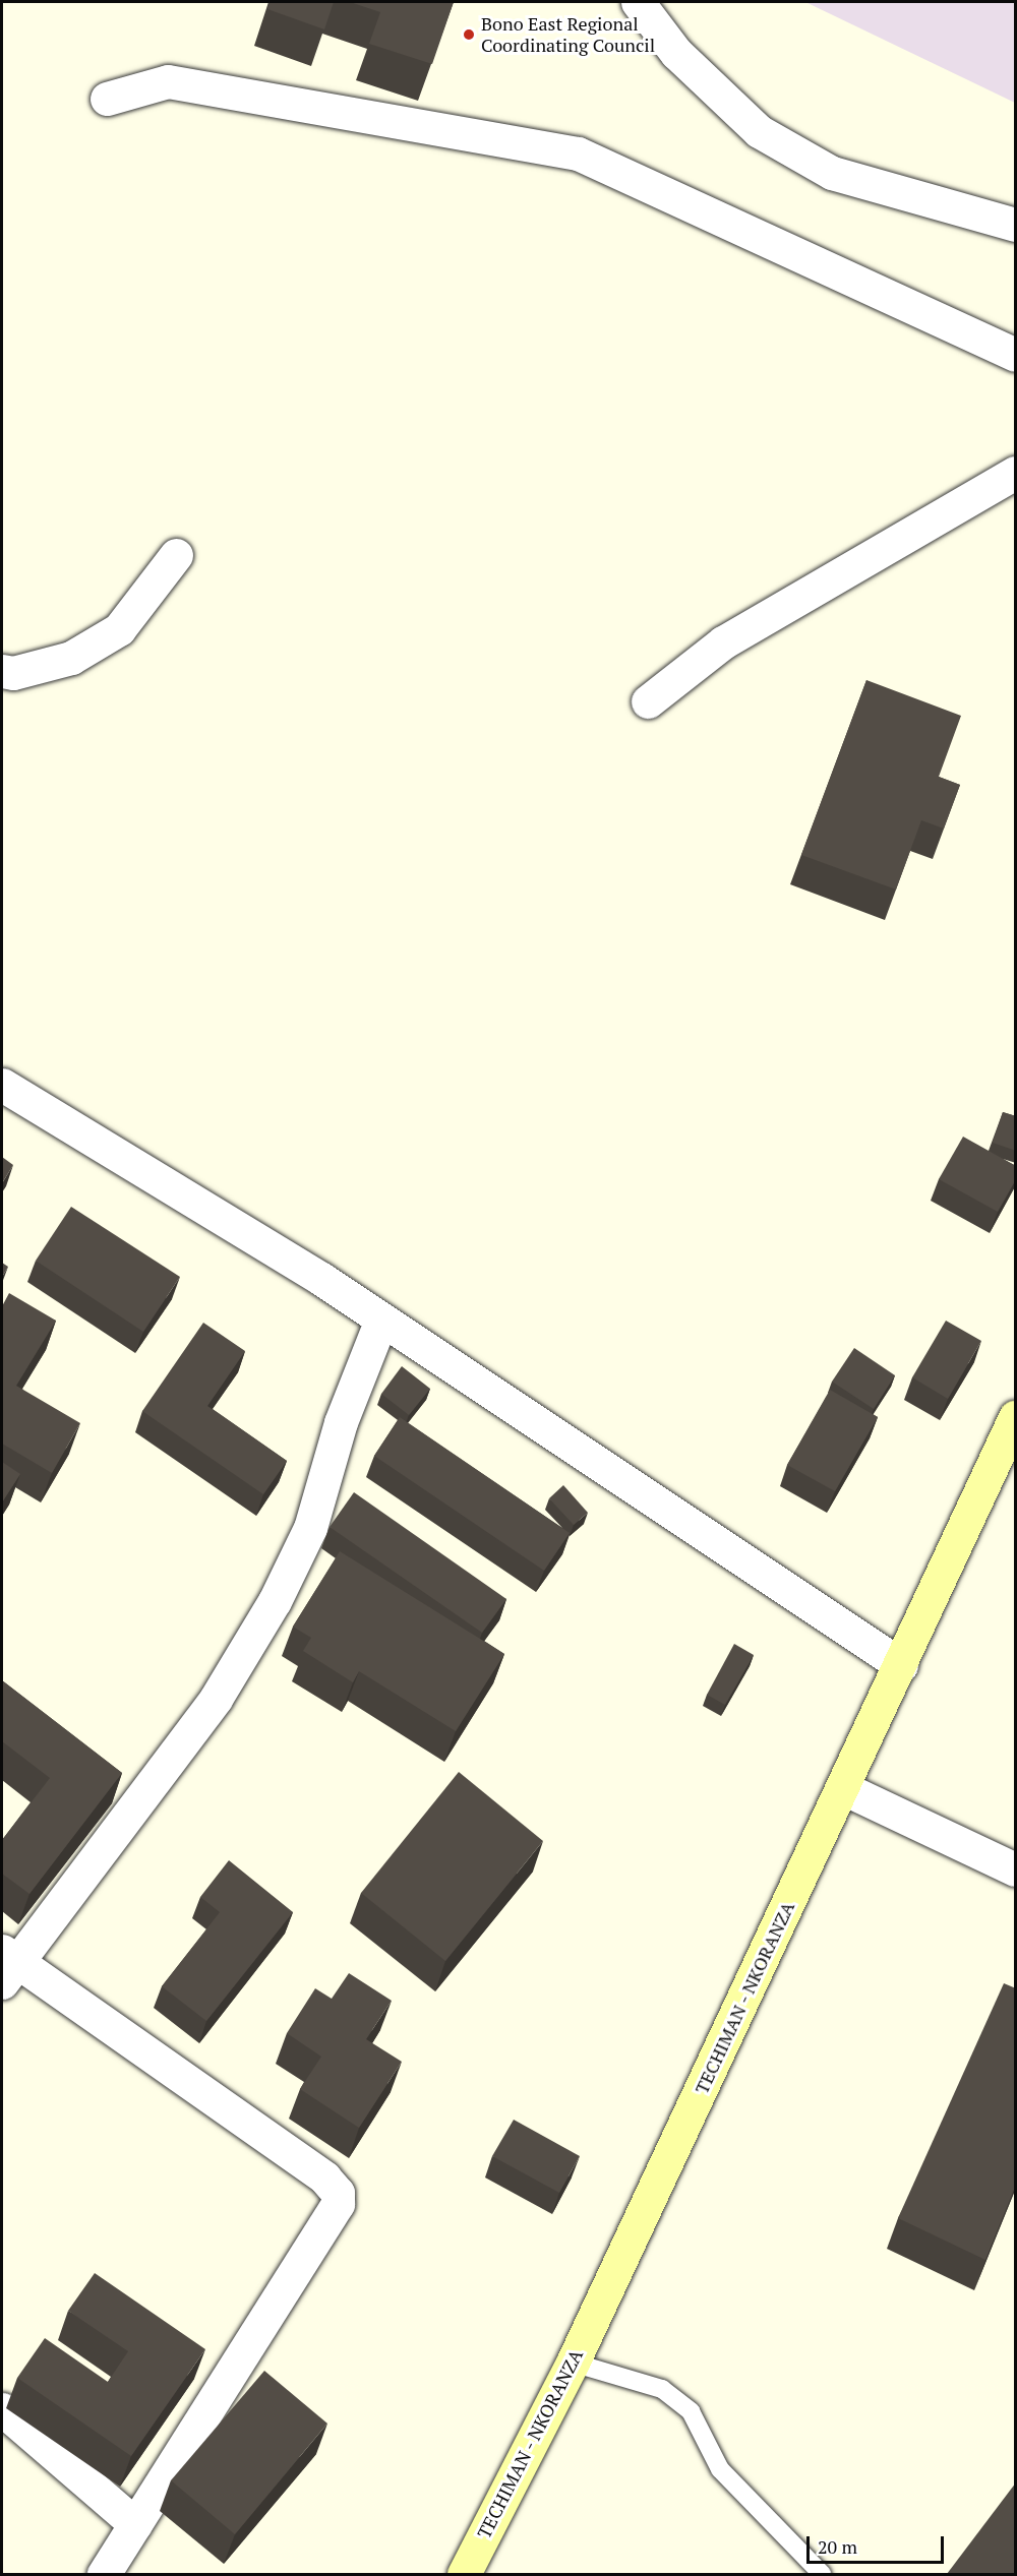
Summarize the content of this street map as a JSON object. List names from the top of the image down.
{
  "streets": {
    "main road": ["TECHIMAN - NKORANZA"]
  },
  "places": ["Bono East Regional Coordinating Council"],
  "scale_bar": "20 m"
}
